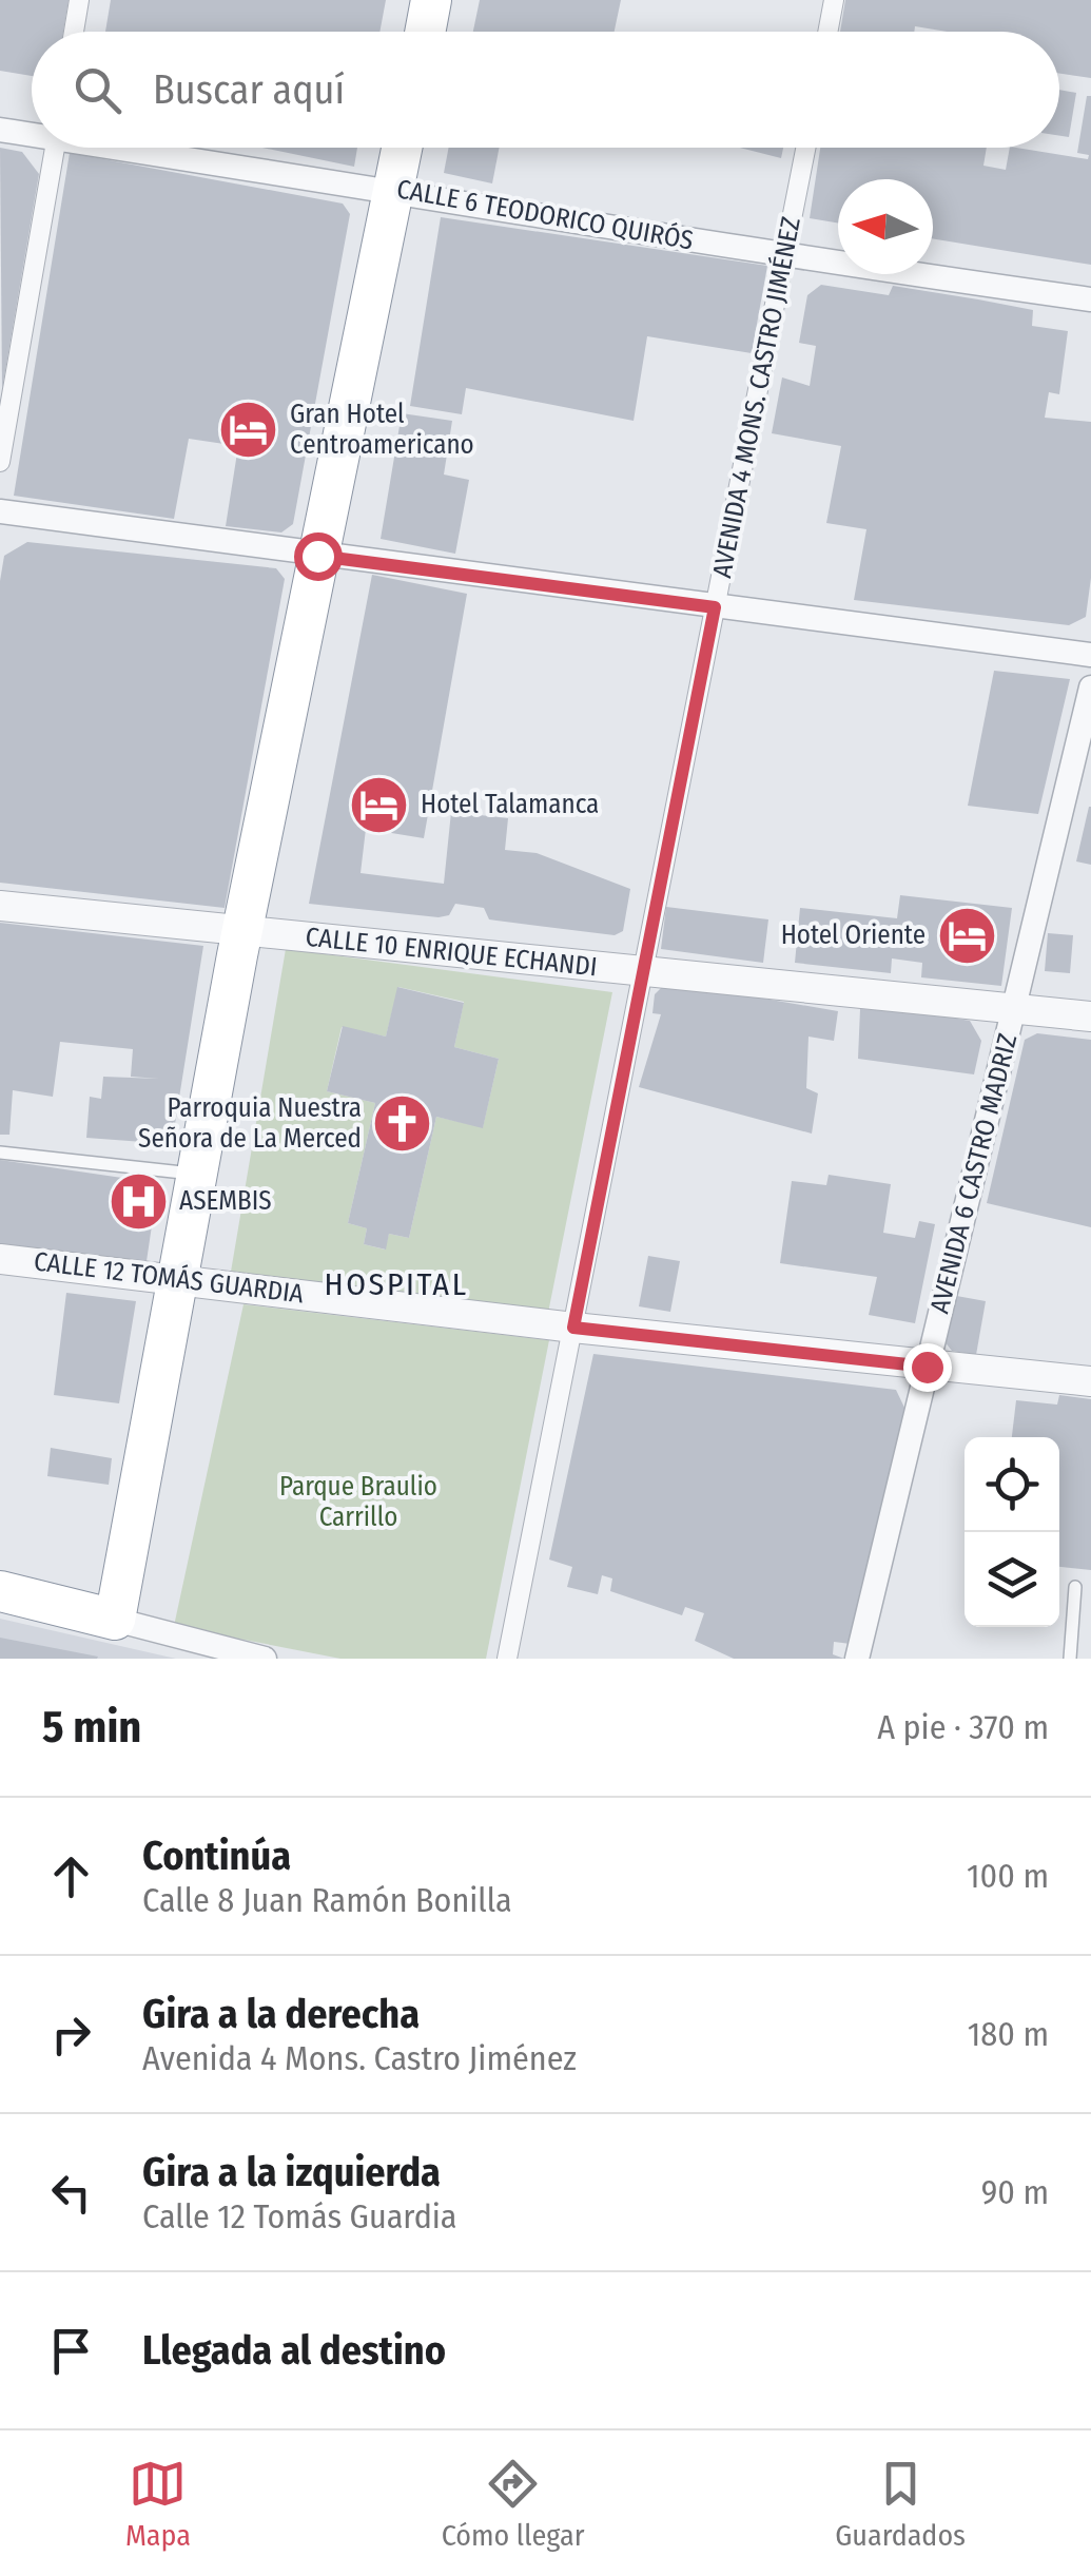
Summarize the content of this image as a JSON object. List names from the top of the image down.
{
  "streets": {
    "street": [
      "CALLE 6 TEODORICO QUIRÓS",
      "AVENIDA 4 MONS. CASTRO JIMÉNEZ",
      "CALLE 10 ENRIQUE ECHANDI",
      "AVENIDA 6 CASTRO MADRIZ",
      "CALLE 12 TOMÁS GUARDIA"
    ]
  },
  "crossings": [
    ["CALLE 6 TEODORICO QUIRÓS", "AVENIDA 4 MONS. CASTRO JIMÉNEZ"],
    ["AVENIDA 4 MONS. CASTRO JIMÉNEZ", "CALLE 10 ENRIQUE ECHANDI"],
    ["AVENIDA 4 MONS. CASTRO JIMÉNEZ", "CALLE 12 TOMÁS GUARDIA"],
    ["CALLE 10 ENRIQUE ECHANDI", "AVENIDA 6 CASTRO MADRIZ"],
    ["AVENIDA 6 CASTRO MADRIZ", "CALLE 12 TOMÁS GUARDIA"]
  ],
  "districts": ["HOSPITAL"],
  "parks": ["Parque Braulio Carrillo"],
  "places": {
    "hotel": ["Gran Hotel Centroamericano", "Hotel Talamanca", "Hotel Oriente"],
    "church": ["Parroquia Nuestra Señora de La Merced"],
    "hospital": ["ASEMBIS"]
  },
  "north": "left",
  "page": {
    "search": "Buscar aquí",
    "heading": ["5 min", "A pie · 370 m"],
    "list": [
      ["Continúa", "Calle 8 Juan Ramón Bonilla", "100 m"],
      ["Gira a la derecha", "Avenida 4 Mons. Castro Jiménez", "180 m"],
      ["Gira a la izquierda", "Calle 12 Tomás Guardia", "90 m"],
      "Llegada al destino"
    ],
    "nav": ["Mapa", "Cómo llegar", "Guardados"]
  }
}
